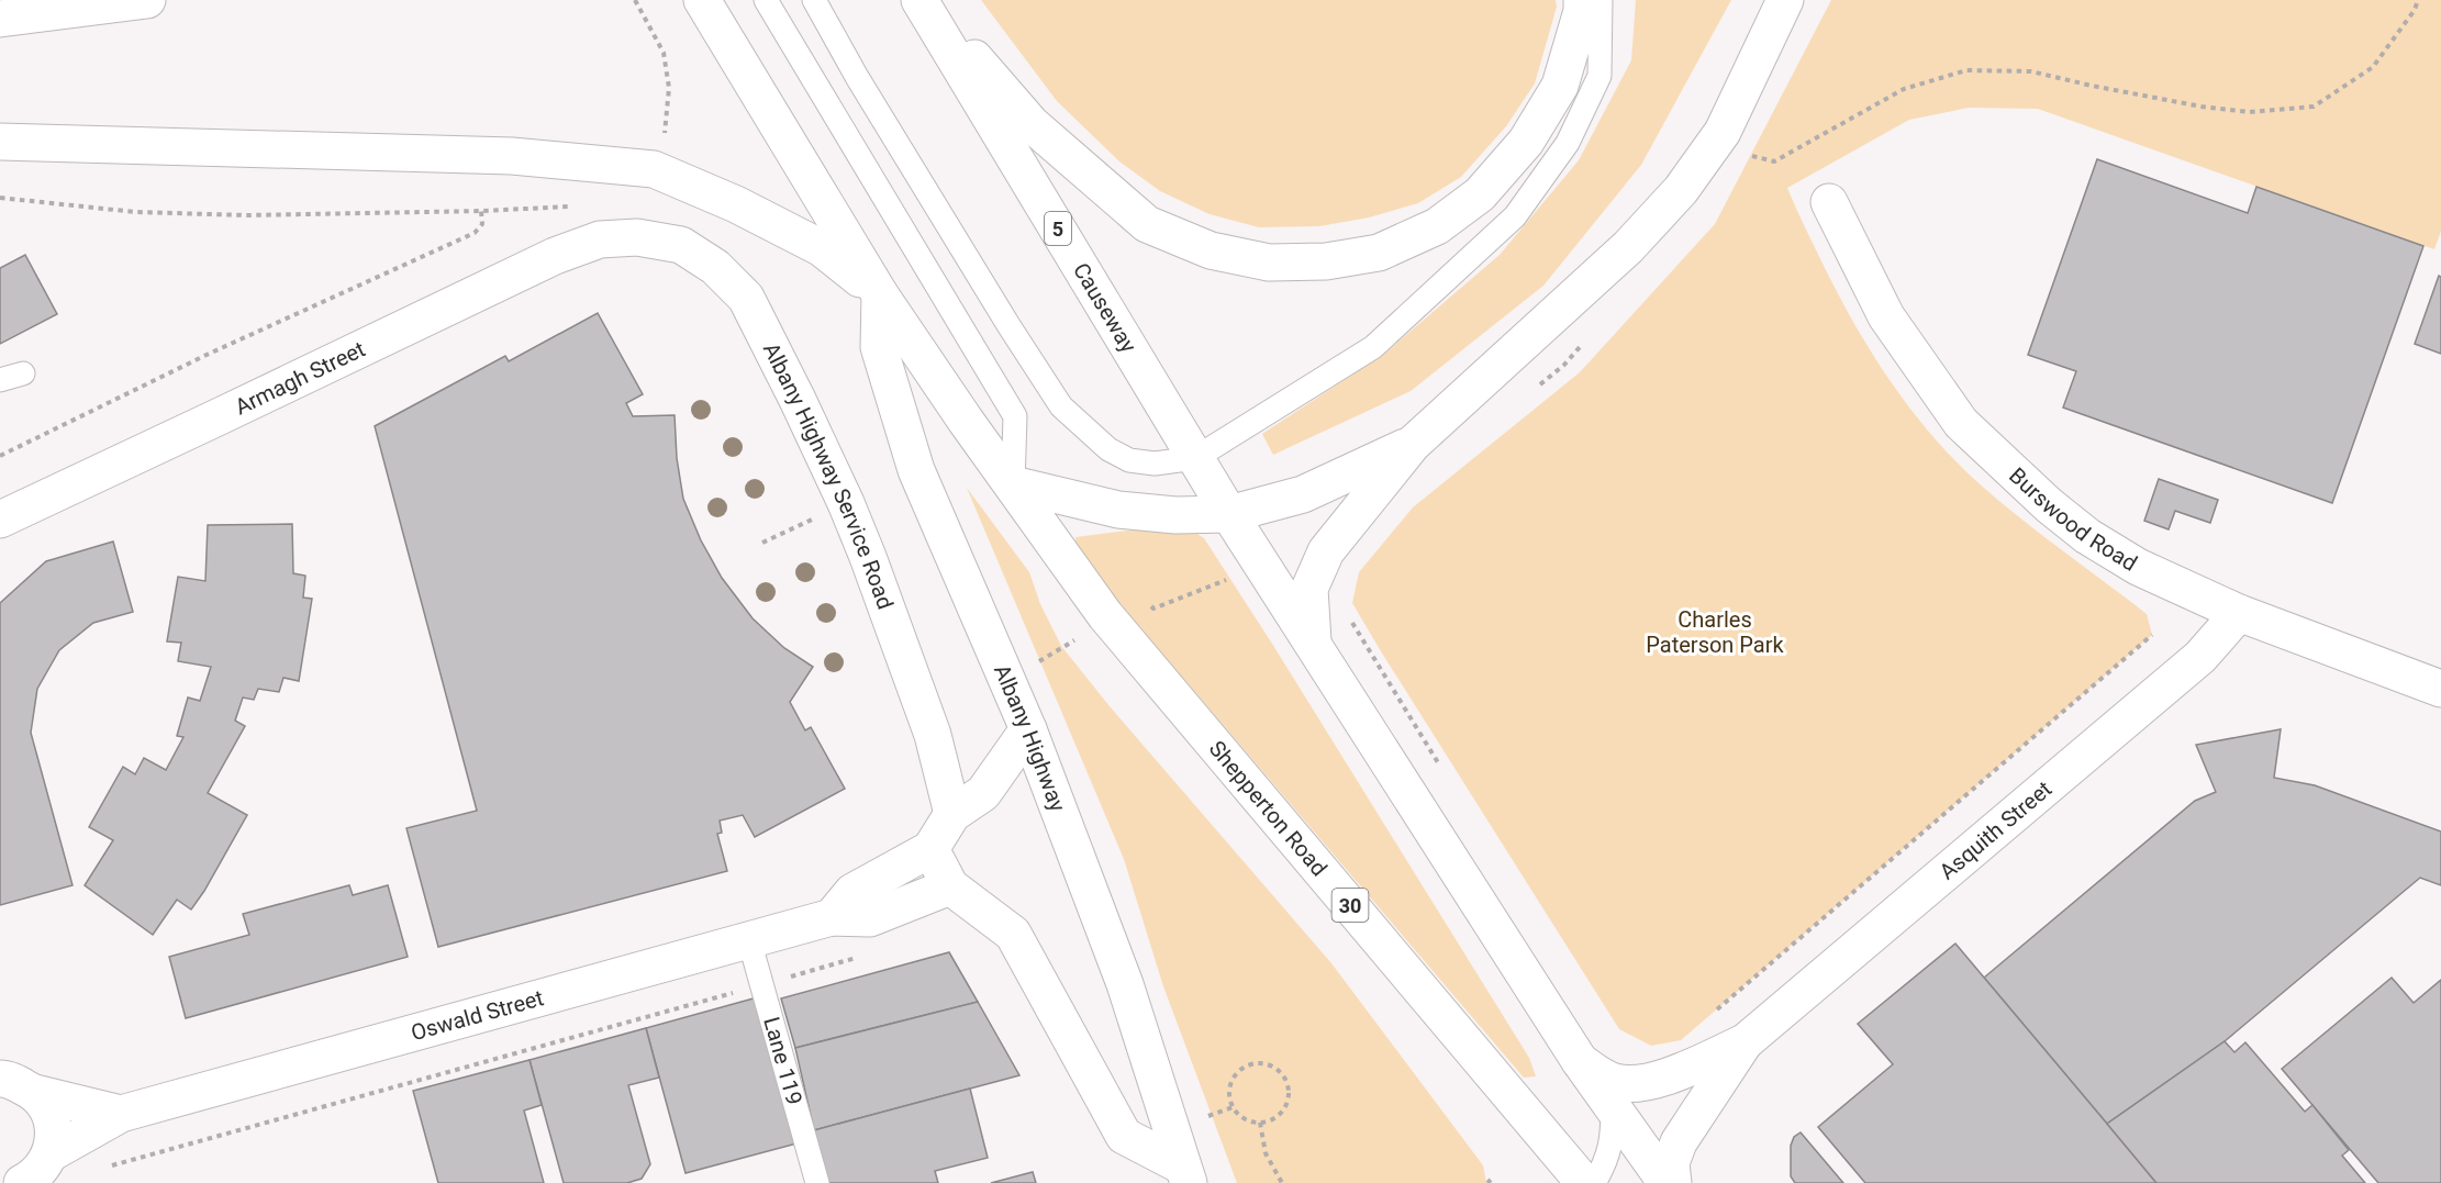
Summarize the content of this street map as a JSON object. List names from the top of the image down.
{
  "streets": {
    "main road": [
      "5",
      "Causeway",
      "Armagh Street",
      "Albany Highway Service Road",
      "Burswood Road",
      "Albany Highway",
      "Shepperton Road",
      "Asquith Street",
      "30",
      "Oswald Street"
    ],
    "lane": ["Lane 119"]
  },
  "crossings": [
    ["Armagh Street", "Albany Highway Service Road"],
    ["Burswood Road", "Asquith Street"],
    ["Oswald Street", "Lane 119"]
  ],
  "parks": ["Charles Paterson Park"]
}
